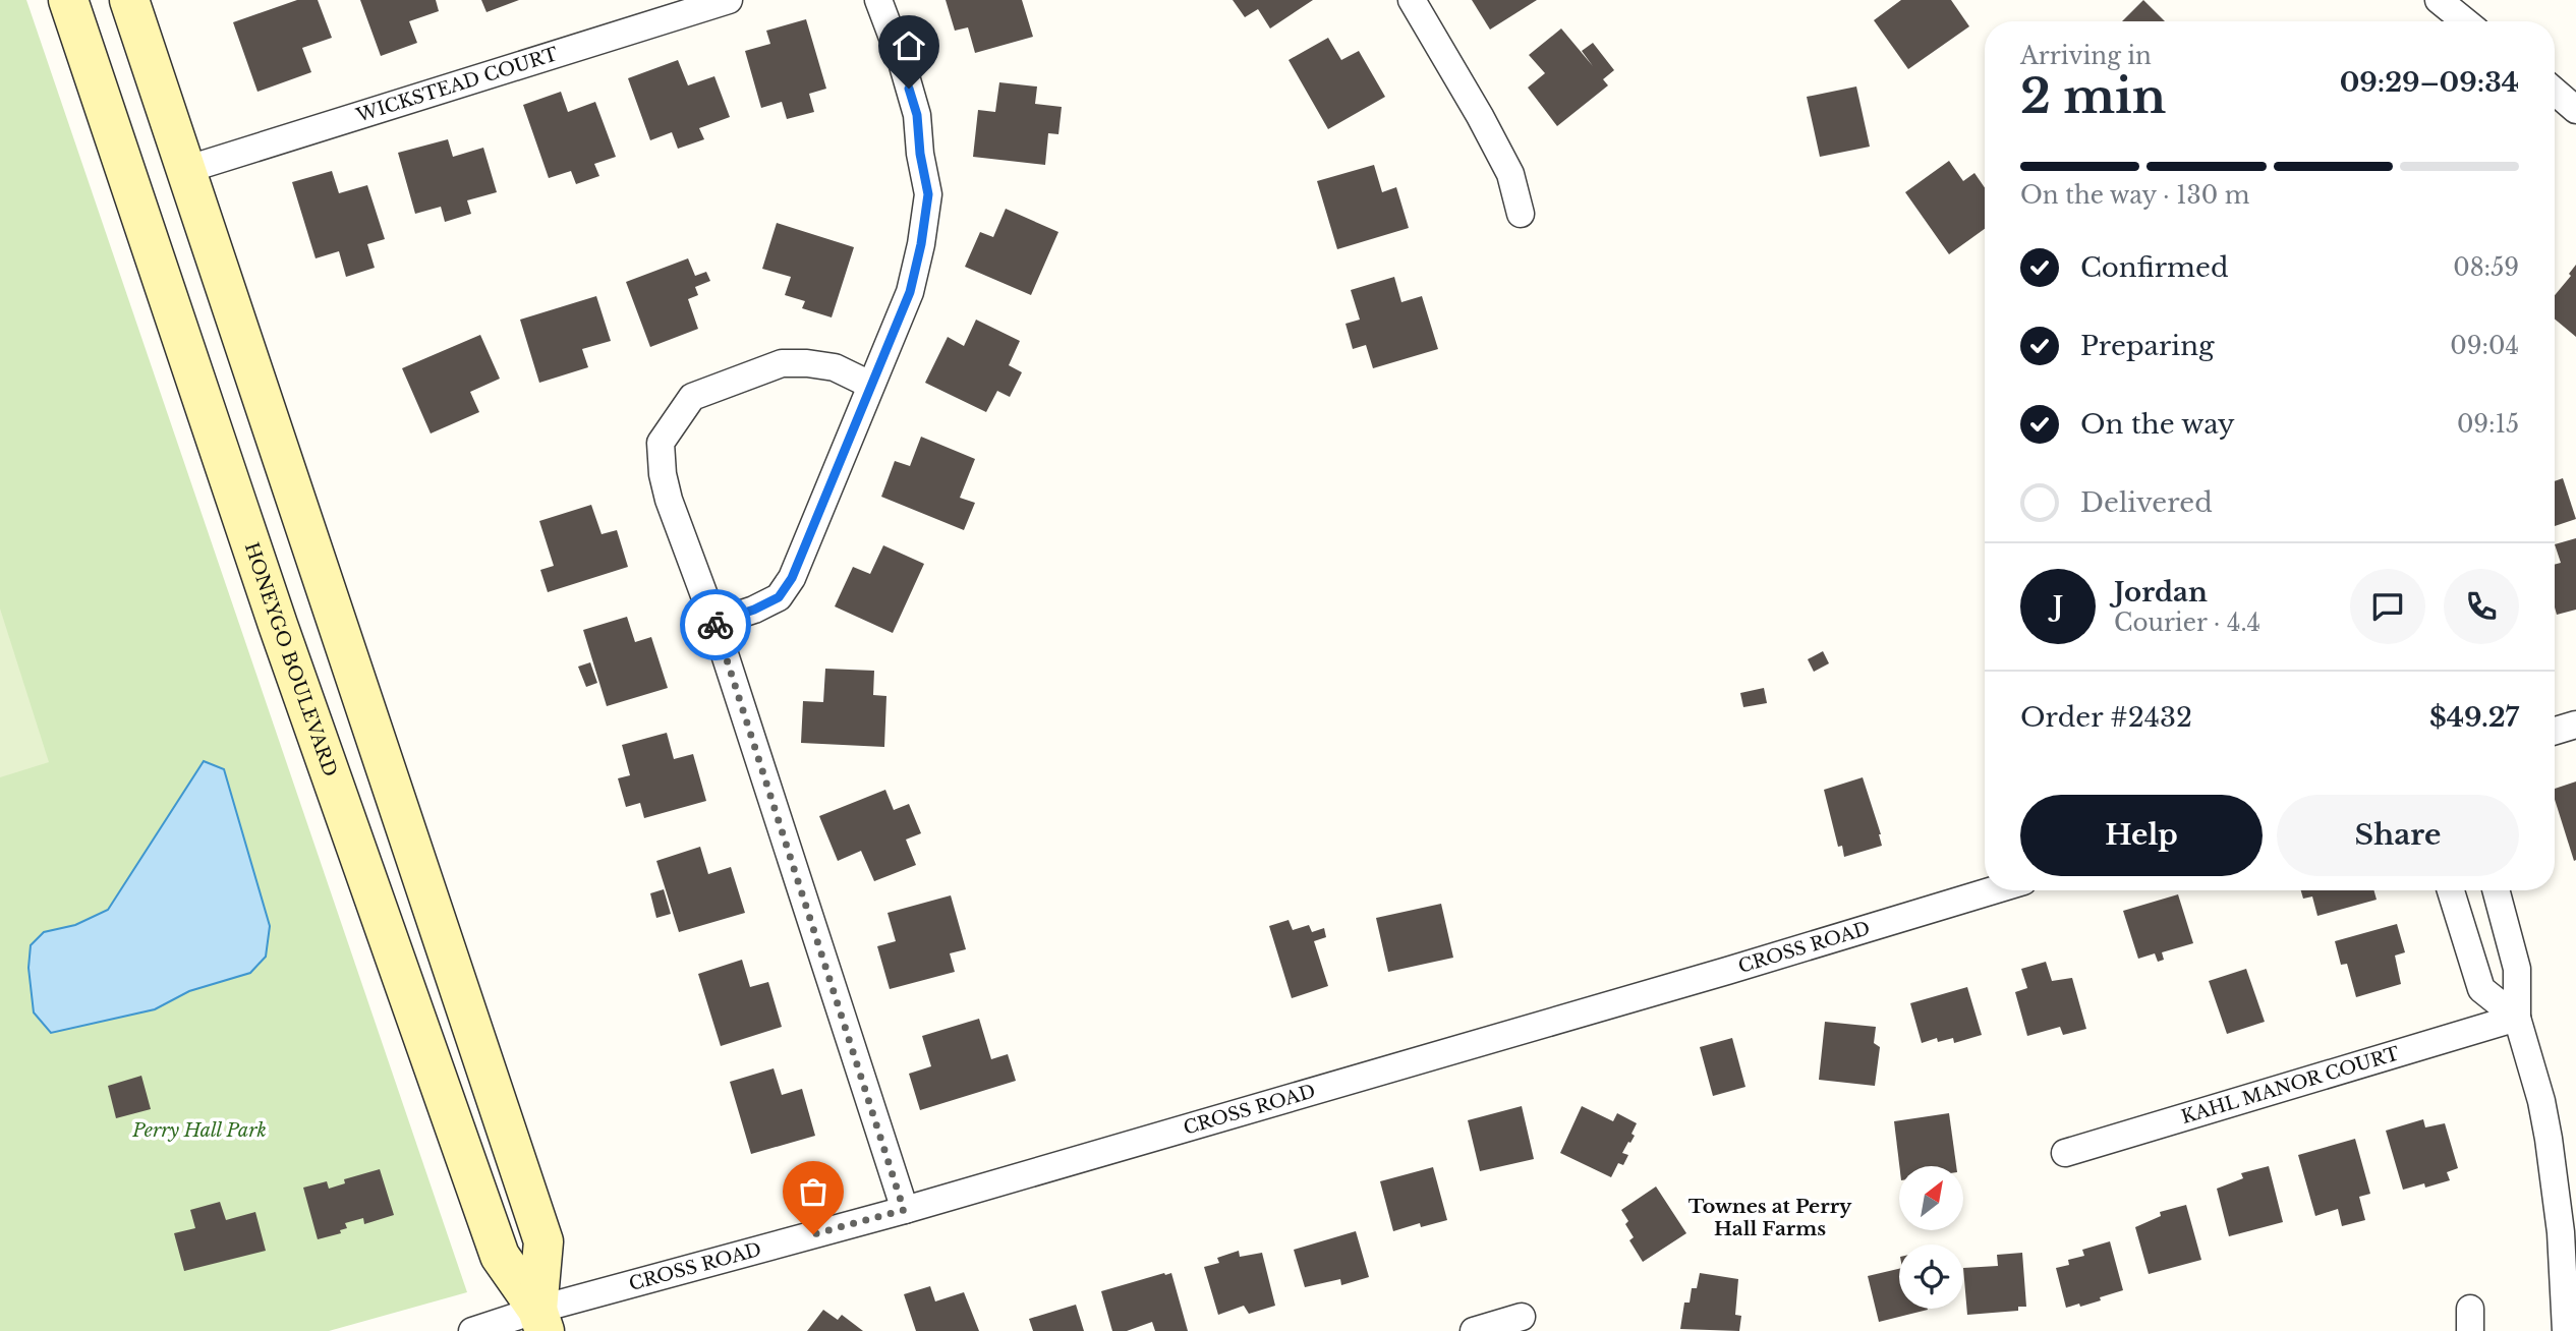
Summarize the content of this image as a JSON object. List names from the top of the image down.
{
  "streets": {
    "main road": ["HONEYGO BOULEVARD"],
    "street": ["WICKSTEAD COURT", "CROSS ROAD", "KAHL MANOR COURT"]
  },
  "crossings": [
    ["HONEYGO BOULEVARD", "CROSS ROAD"]
  ],
  "districts": ["Townes at Perry Hall Farms"],
  "parks": ["Perry Hall Park"],
  "north": "top right",
  "page": {
    "heading": ["2 min", "Arriving in", "09:29–09:34"],
    "panel": [
      "Jordan",
      "Courier · 4.4",
      "Order #2432",
      "$49.27"
    ],
    "bar": "On the way · 130 m",
    "list": [
      ["Confirmed", "08:59"],
      ["Preparing", "09:04"],
      ["On the way", "09:15"],
      "Delivered"
    ],
    "round": "J",
    "buttons": ["Help", "Share"]
  }
}
